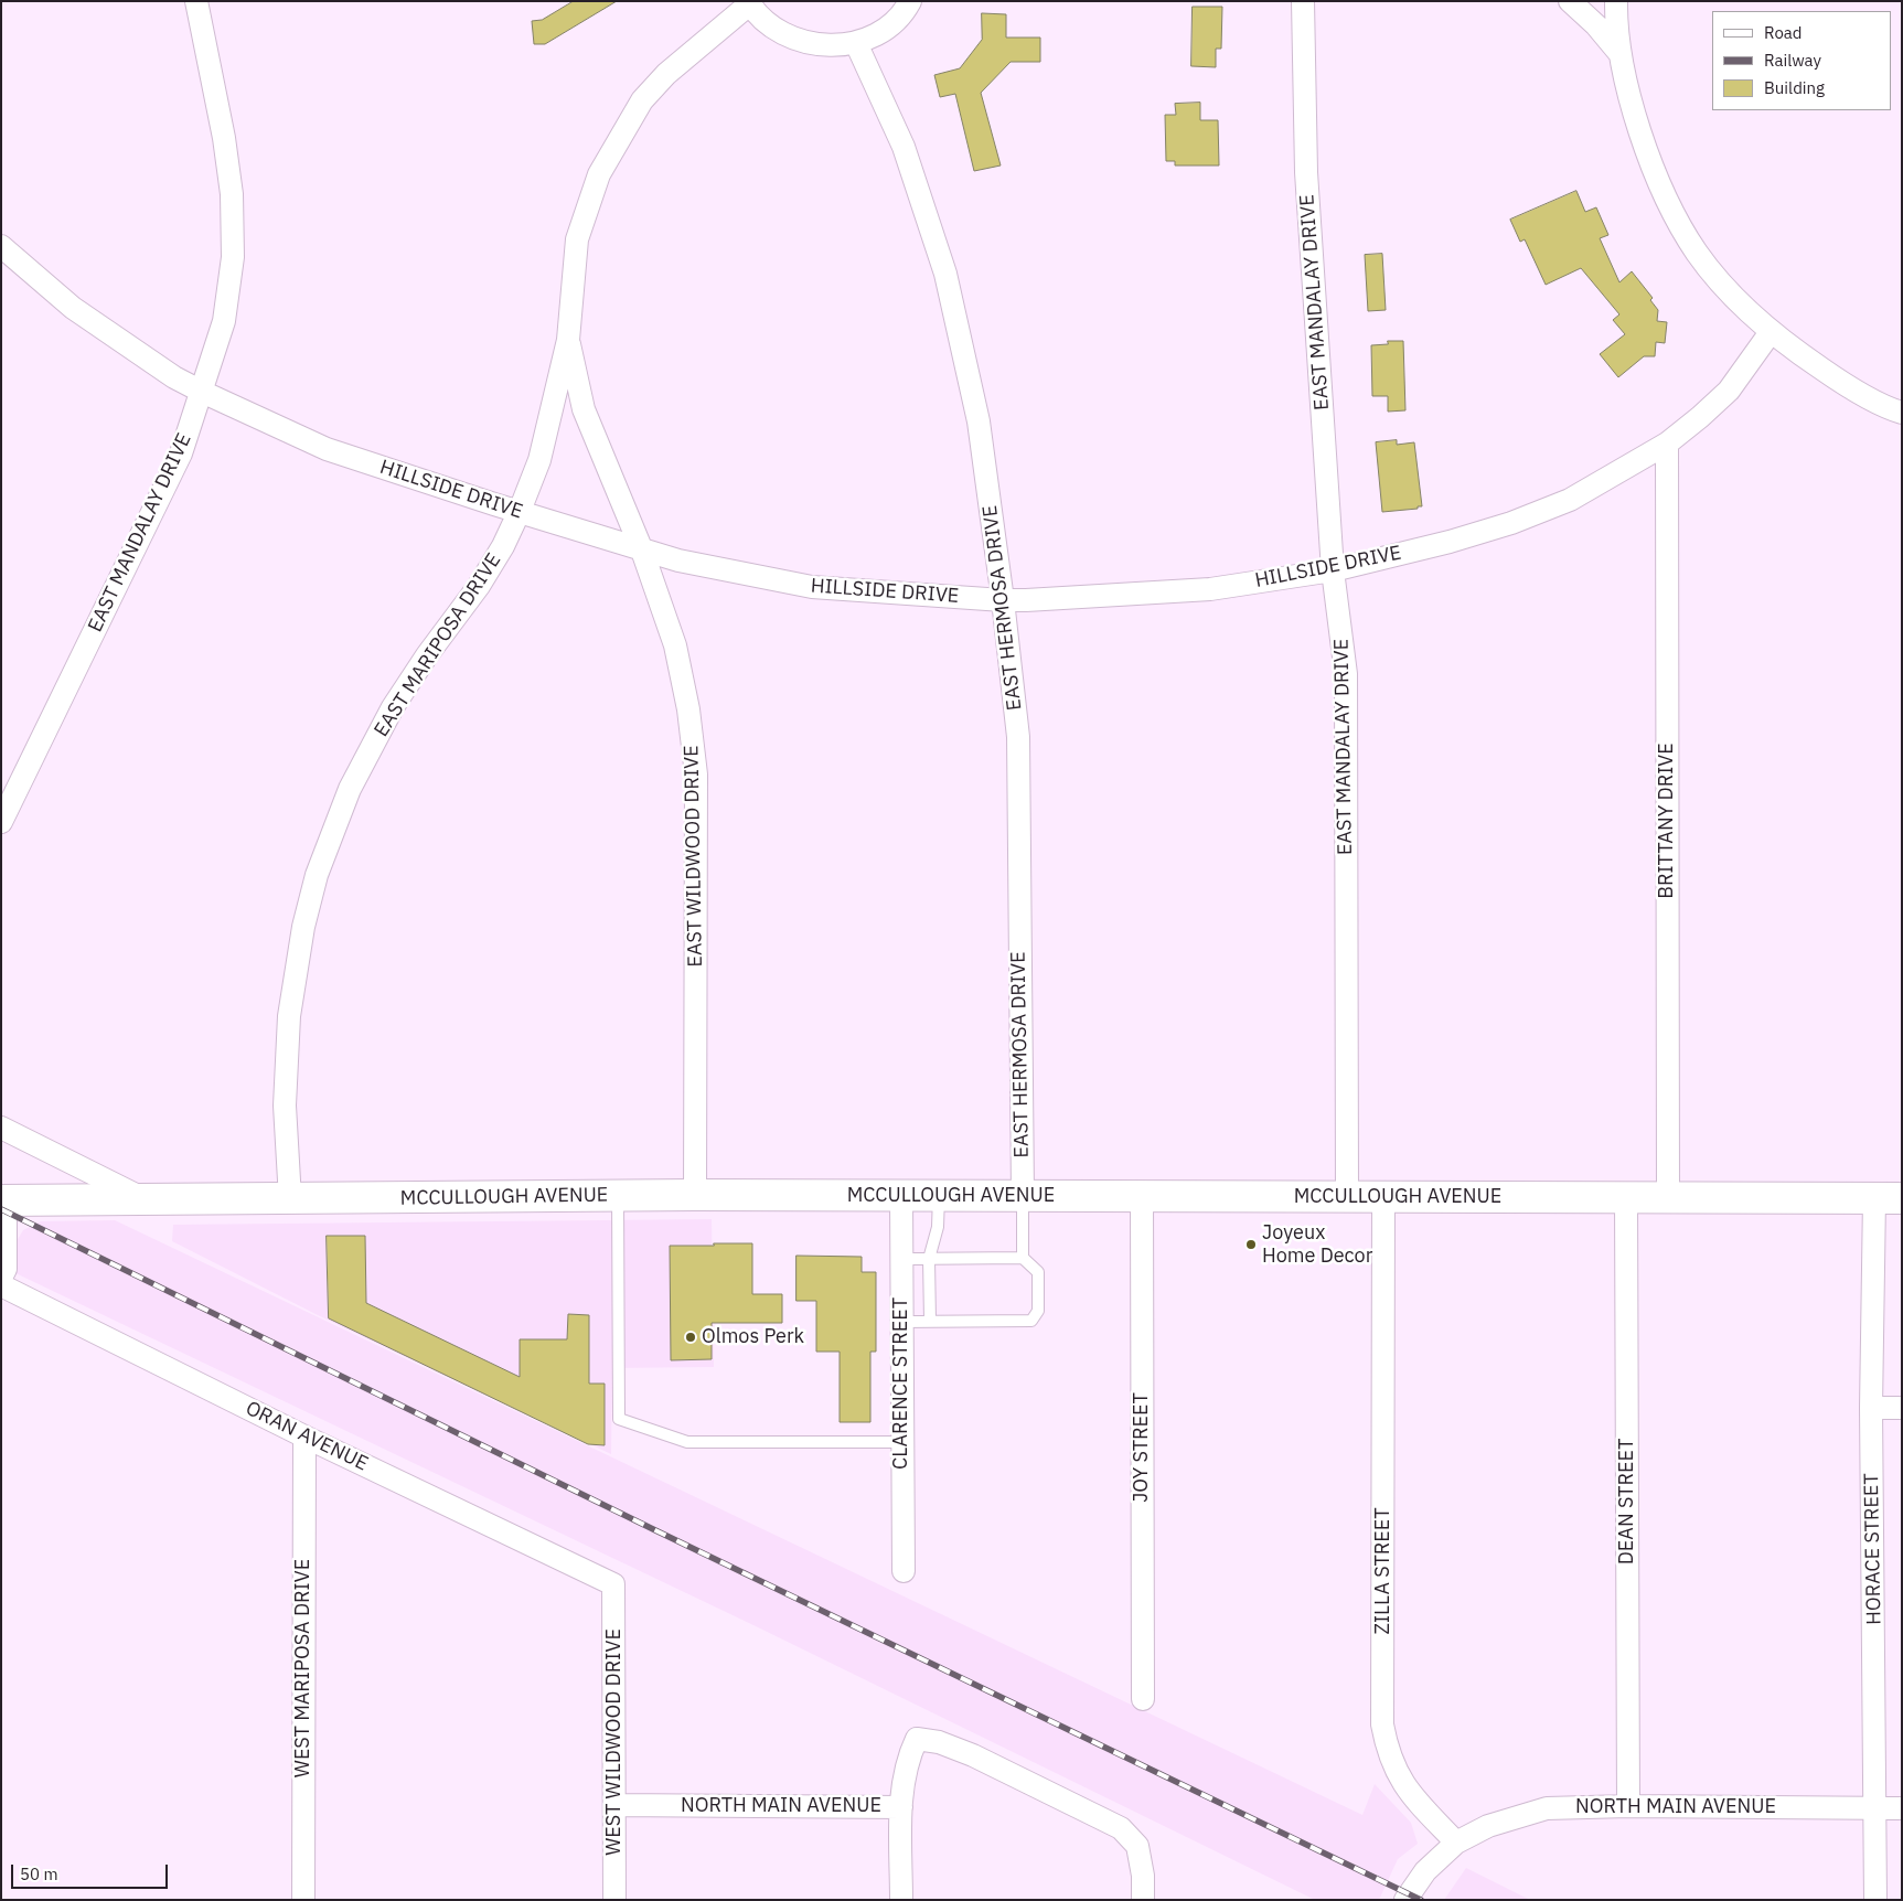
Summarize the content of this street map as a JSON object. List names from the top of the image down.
{
  "streets": {
    "main road": ["MCCULLOUGH AVENUE"],
    "street": [
      "EAST MANDALAY DRIVE",
      "HILLSIDE DRIVE",
      "EAST HERMOSA DRIVE",
      "EAST MARIPOSA DRIVE",
      "BRITTANY DRIVE",
      "EAST WILDWOOD DRIVE",
      "CLARENCE STREET",
      "ORAN AVENUE",
      "JOY STREET",
      "DEAN STREET",
      "HORACE STREET",
      "ZILLA STREET",
      "WEST MARIPOSA DRIVE",
      "WEST WILDWOOD DRIVE",
      "NORTH MAIN AVENUE"
    ]
  },
  "crossings": [
    ["EAST MANDALAY DRIVE", "HILLSIDE DRIVE"],
    ["EAST MANDALAY DRIVE", "MCCULLOUGH AVENUE"],
    ["HILLSIDE DRIVE", "EAST HERMOSA DRIVE"],
    ["HILLSIDE DRIVE", "EAST MARIPOSA DRIVE"],
    ["HILLSIDE DRIVE", "BRITTANY DRIVE"],
    ["HILLSIDE DRIVE", "EAST WILDWOOD DRIVE"],
    ["EAST HERMOSA DRIVE", "MCCULLOUGH AVENUE"],
    ["EAST MARIPOSA DRIVE", "EAST WILDWOOD DRIVE"],
    ["EAST MARIPOSA DRIVE", "MCCULLOUGH AVENUE"],
    ["BRITTANY DRIVE", "MCCULLOUGH AVENUE"],
    ["EAST WILDWOOD DRIVE", "MCCULLOUGH AVENUE"],
    ["MCCULLOUGH AVENUE", "CLARENCE STREET"],
    ["MCCULLOUGH AVENUE", "JOY STREET"],
    ["MCCULLOUGH AVENUE", "DEAN STREET"],
    ["MCCULLOUGH AVENUE", "HORACE STREET"],
    ["MCCULLOUGH AVENUE", "ZILLA STREET"],
    ["ORAN AVENUE", "WEST MARIPOSA DRIVE"],
    ["ORAN AVENUE", "WEST WILDWOOD DRIVE"],
    ["DEAN STREET", "NORTH MAIN AVENUE"],
    ["HORACE STREET", "NORTH MAIN AVENUE"],
    ["ZILLA STREET", "NORTH MAIN AVENUE"],
    ["WEST WILDWOOD DRIVE", "NORTH MAIN AVENUE"]
  ],
  "places": ["Joyeux Home Decor", "Olmos Perk"],
  "legend": ["Road", "Railway", "Building"],
  "scale_bar": "50 m"
}
